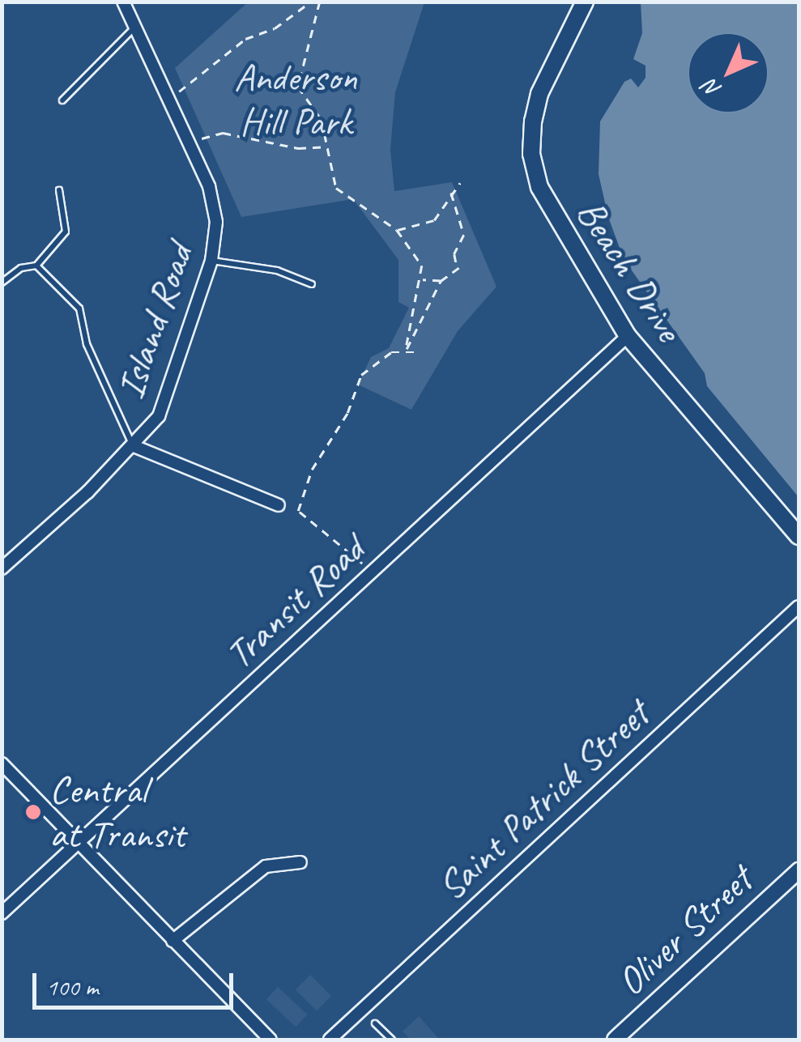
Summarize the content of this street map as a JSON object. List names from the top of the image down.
{
  "streets": {
    "main road": ["Beach Drive"],
    "street": [
      "Island Road",
      "Transit Road",
      "Saint Patrick Street",
      "Oliver Street"
    ]
  },
  "crossings": [
    ["Beach Drive", "Transit Road"]
  ],
  "parks": ["Anderson Hill Park"],
  "places": ["Central at Transit"],
  "scale_bar": "100 m",
  "north": "bottom left"
}
